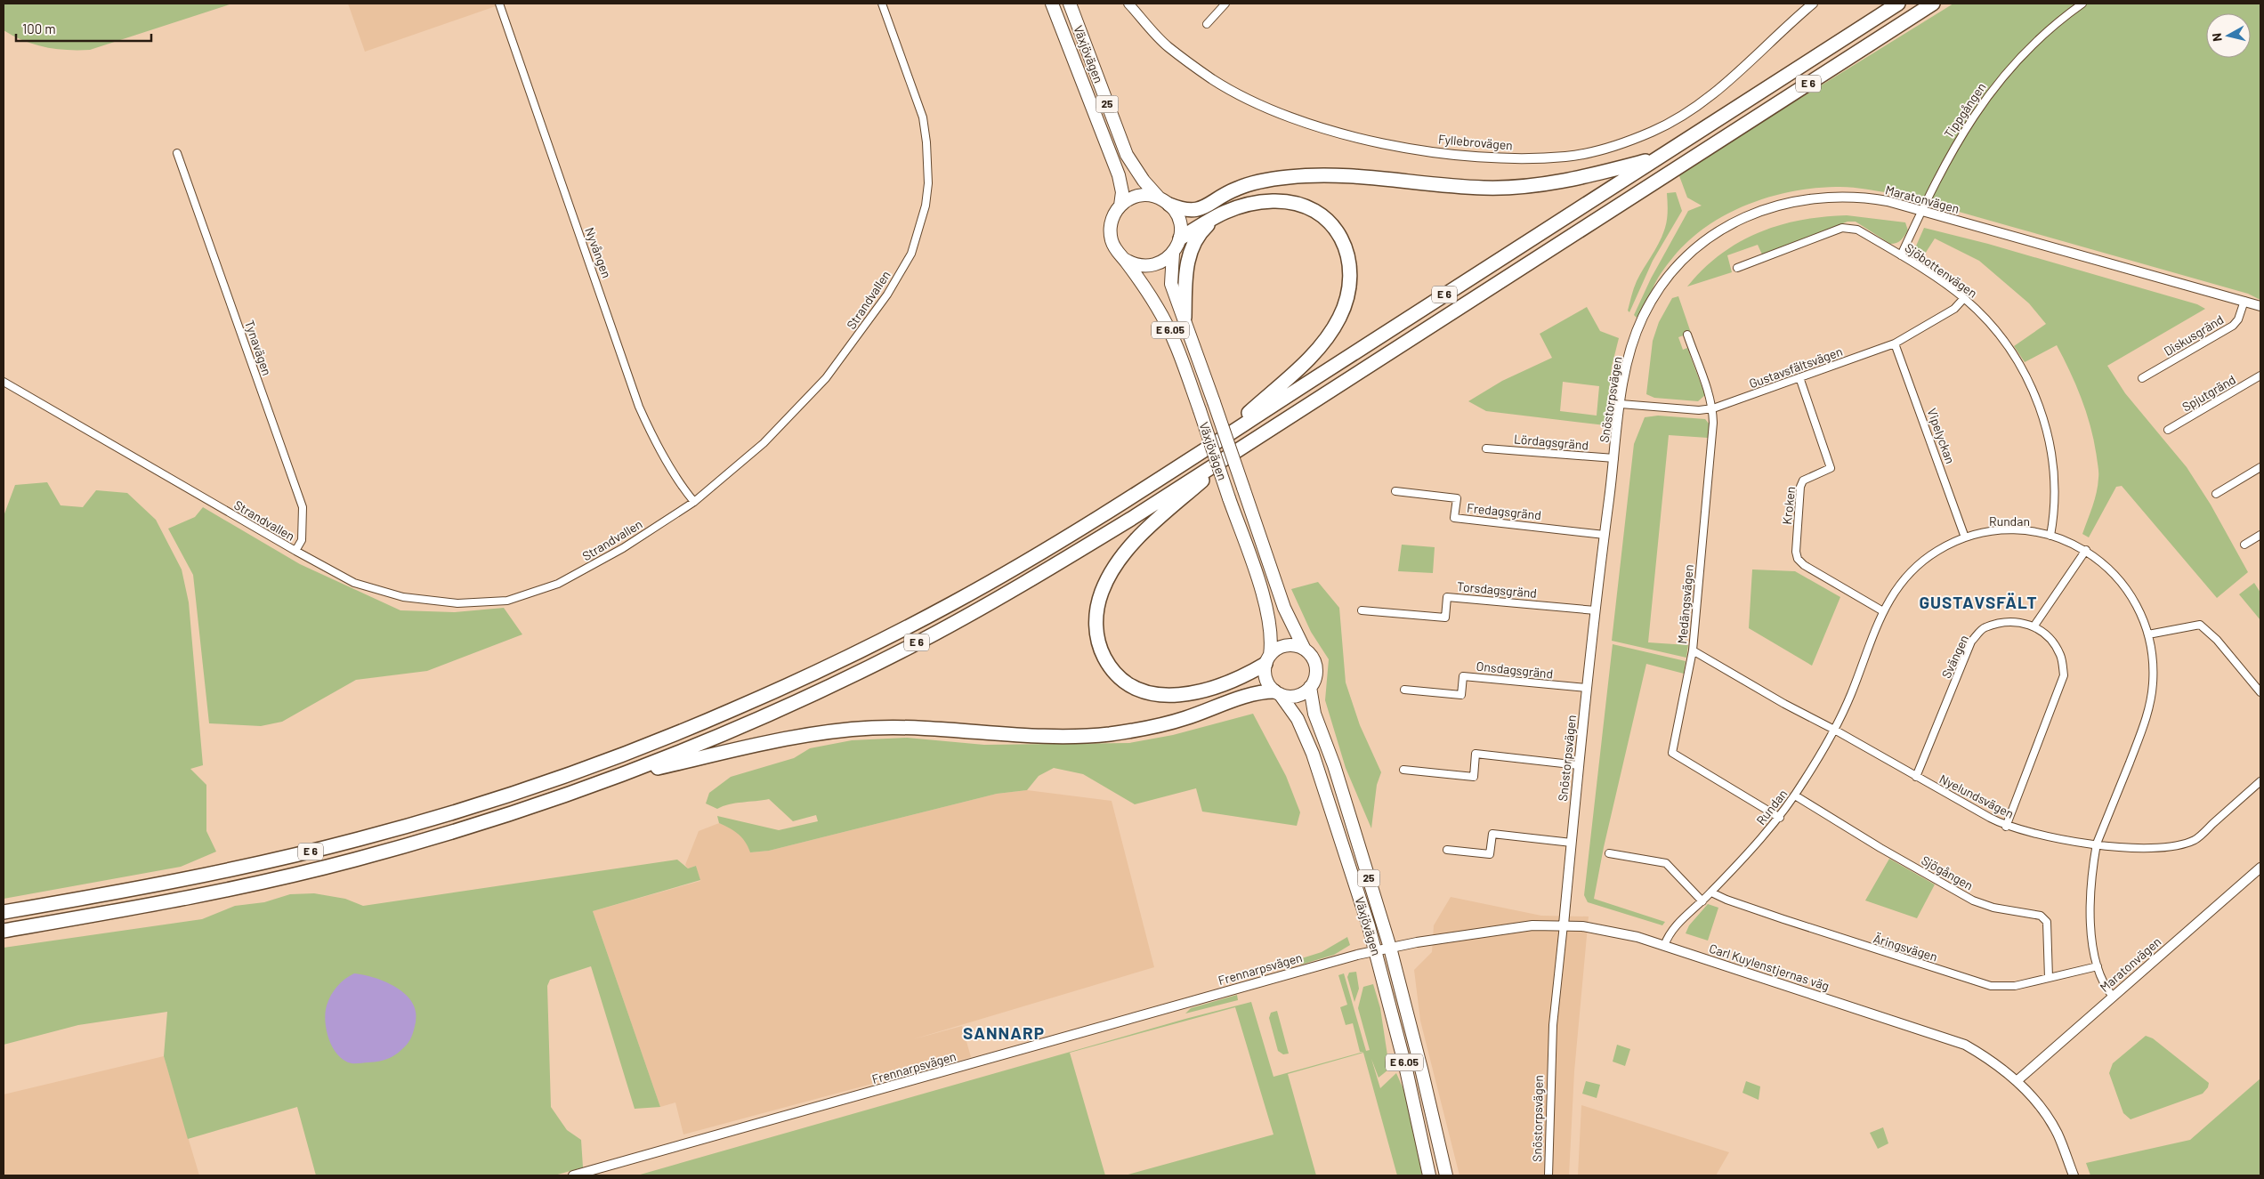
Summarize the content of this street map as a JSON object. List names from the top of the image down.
{
  "streets": {
    "highway": [
      "Växjövägen",
      "E 6",
      "25",
      "E 6.05"
    ],
    "street": [
      "Tippgången",
      "Fyllebrovägen",
      "Maratonvägen",
      "Nyvången",
      "Sjöbottenvägen",
      "Strandvallen",
      "Diskusgränd",
      "Tynavägen",
      "Gustavsfältsvägen",
      "Spjutgränd",
      "Snöstorpsvägen",
      "Vipelyckan",
      "Lördagsgränd",
      "Kroken",
      "Fredagsgränd",
      "Rundan",
      "Torsdagsgränd",
      "Medängsvägen",
      "Svängen",
      "Onsdagsgränd",
      "Nyelundsvägen",
      "Sjögången",
      "Äringsvägen",
      "Carl Kuylenstjernas väg",
      "Frennarpsvägen"
    ]
  },
  "crossings": [
    ["Växjövägen", "Carl Kuylenstjernas väg"],
    ["Växjövägen", "Frennarpsvägen"],
    ["Tippgången", "Maratonvägen"],
    ["Tippgången", "Sjöbottenvägen"],
    ["Maratonvägen", "Diskusgränd"],
    ["Maratonvägen", "Snöstorpsvägen"],
    ["Maratonvägen", "Rundan"],
    ["Maratonvägen", "Carl Kuylenstjernas väg"],
    ["Nyvången", "Strandvallen"],
    ["Sjöbottenvägen", "Gustavsfältsvägen"],
    ["Sjöbottenvägen", "Rundan"],
    ["Strandvallen", "Tynavägen"],
    ["Gustavsfältsvägen", "Snöstorpsvägen"],
    ["Gustavsfältsvägen", "Vipelyckan"],
    ["Gustavsfältsvägen", "Kroken"],
    ["Gustavsfältsvägen", "Medängsvägen"],
    ["Snöstorpsvägen", "Lördagsgränd"],
    ["Snöstorpsvägen", "Fredagsgränd"],
    ["Snöstorpsvägen", "Torsdagsgränd"],
    ["Snöstorpsvägen", "Onsdagsgränd"],
    ["Snöstorpsvägen", "Carl Kuylenstjernas väg"],
    ["Vipelyckan", "Rundan"],
    ["Kroken", "Rundan"],
    ["Rundan", "Medängsvägen"],
    ["Rundan", "Nyelundsvägen"],
    ["Rundan", "Sjögången"],
    ["Rundan", "Äringsvägen"],
    ["Rundan", "Carl Kuylenstjernas väg"],
    ["Medängsvägen", "Nyelundsvägen"],
    ["Svängen", "Nyelundsvägen"],
    ["Sjögången", "Äringsvägen"],
    ["Carl Kuylenstjernas väg", "Frennarpsvägen"]
  ],
  "districts": ["GUSTAVSFÄLT", "SANNARP"],
  "scale_bar": "100 m",
  "north": "left"
}
